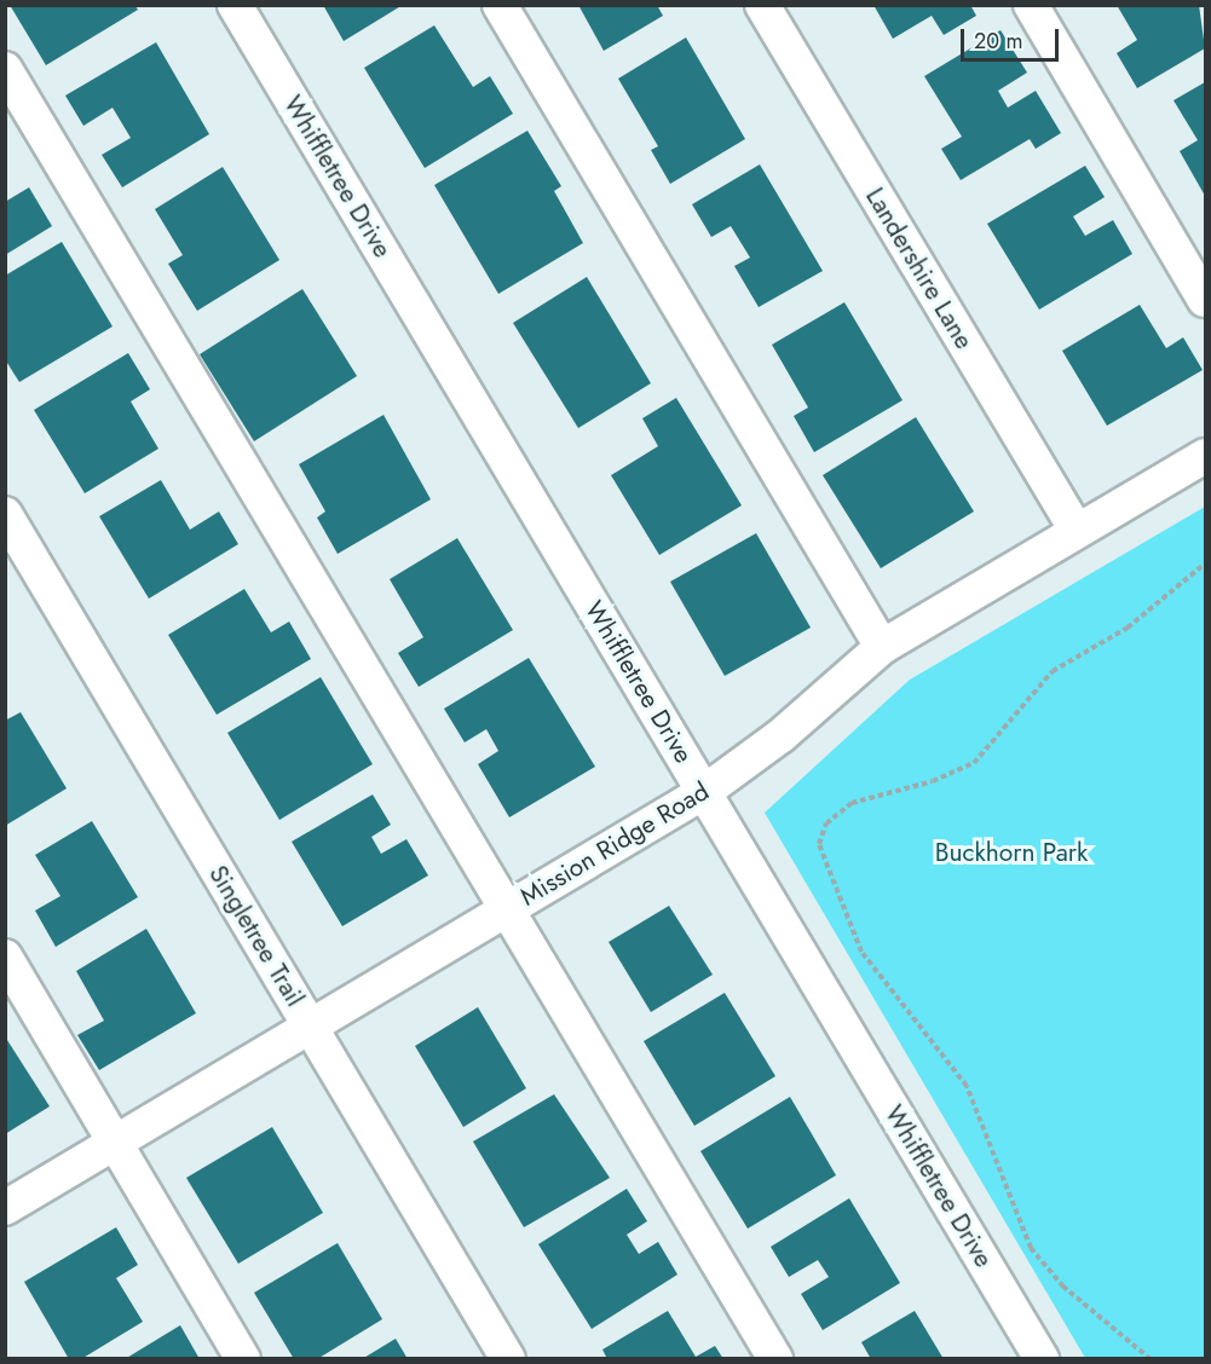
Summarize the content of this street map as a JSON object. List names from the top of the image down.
{
  "streets": {
    "street": [
      "Whiffletree Drive",
      "Landershire Lane",
      "Mission Ridge Road",
      "Singletree Trail"
    ]
  },
  "crossings": [
    ["Whiffletree Drive", "Mission Ridge Road"],
    ["Landershire Lane", "Mission Ridge Road"],
    ["Mission Ridge Road", "Singletree Trail"]
  ],
  "parks": ["Buckhorn Park"],
  "scale_bar": "20 m"
}
